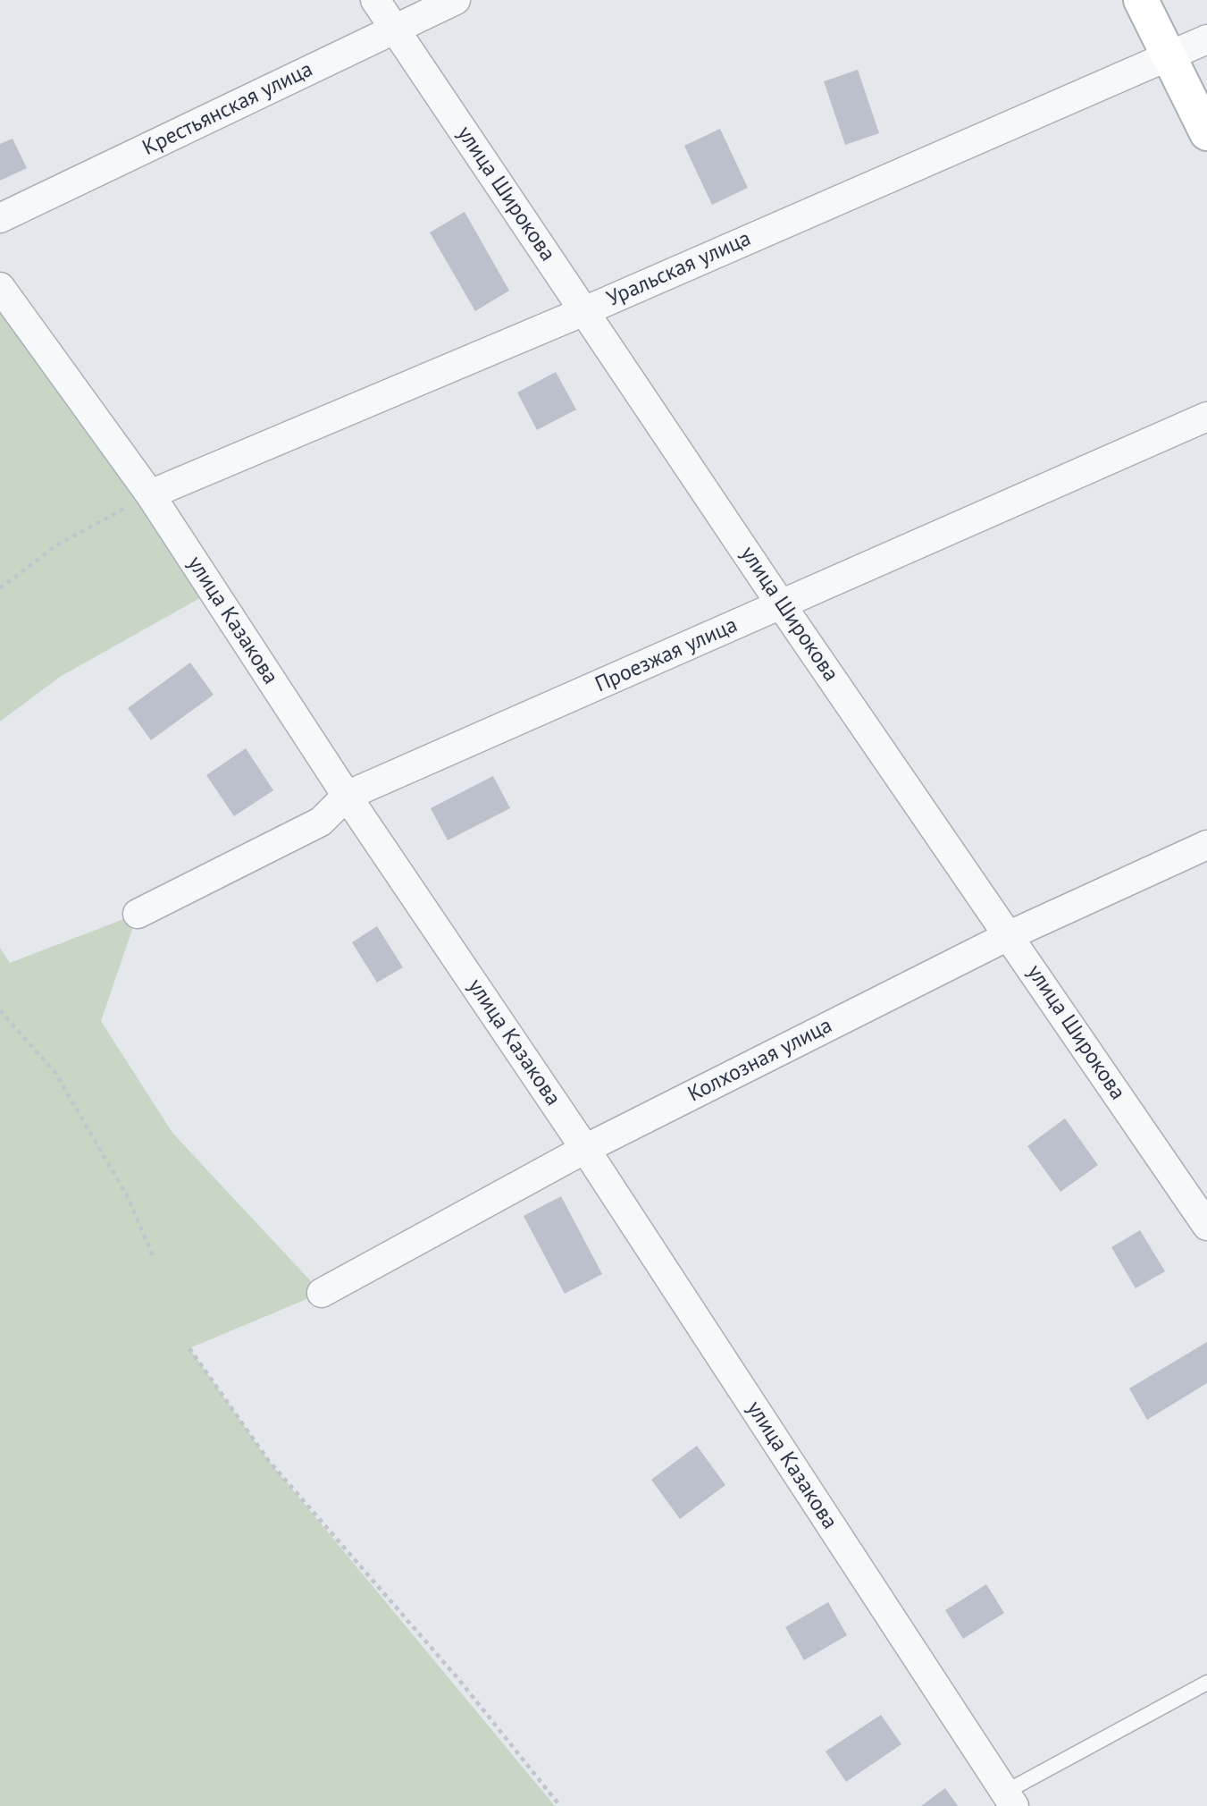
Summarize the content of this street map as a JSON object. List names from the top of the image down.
{
  "streets": {
    "street": [
      "Крестьянская улица",
      "улица Широкова",
      "Уральская улица",
      "улица Казакова",
      "Проезжая улица",
      "Колхозная улица"
    ]
  },
  "crossings": [
    ["Крестьянская улица", "улица Широкова"],
    ["улица Широкова", "Уральская улица"],
    ["улица Широкова", "Проезжая улица"],
    ["улица Широкова", "Колхозная улица"],
    ["Уральская улица", "улица Казакова"],
    ["улица Казакова", "Проезжая улица"],
    ["улица Казакова", "Колхозная улица"]
  ]
}
